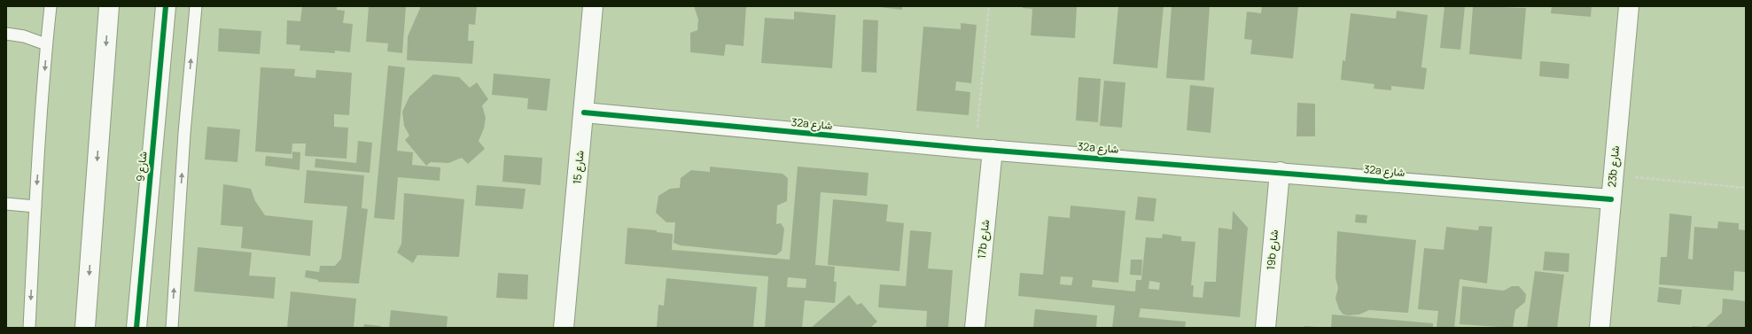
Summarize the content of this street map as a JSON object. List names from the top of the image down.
{
  "streets": {
    "street": [
      "32a شارع",
      "شارع 9",
      "23b شارع",
      "شارع 15",
      "17b شارع",
      "19b شارع"
    ]
  },
  "crossings": [
    ["32a شارع", "23b شارع"],
    ["32a شارع", "شارع 15"],
    ["32a شارع", "17b شارع"],
    ["32a شارع", "19b شارع"]
  ]
}
